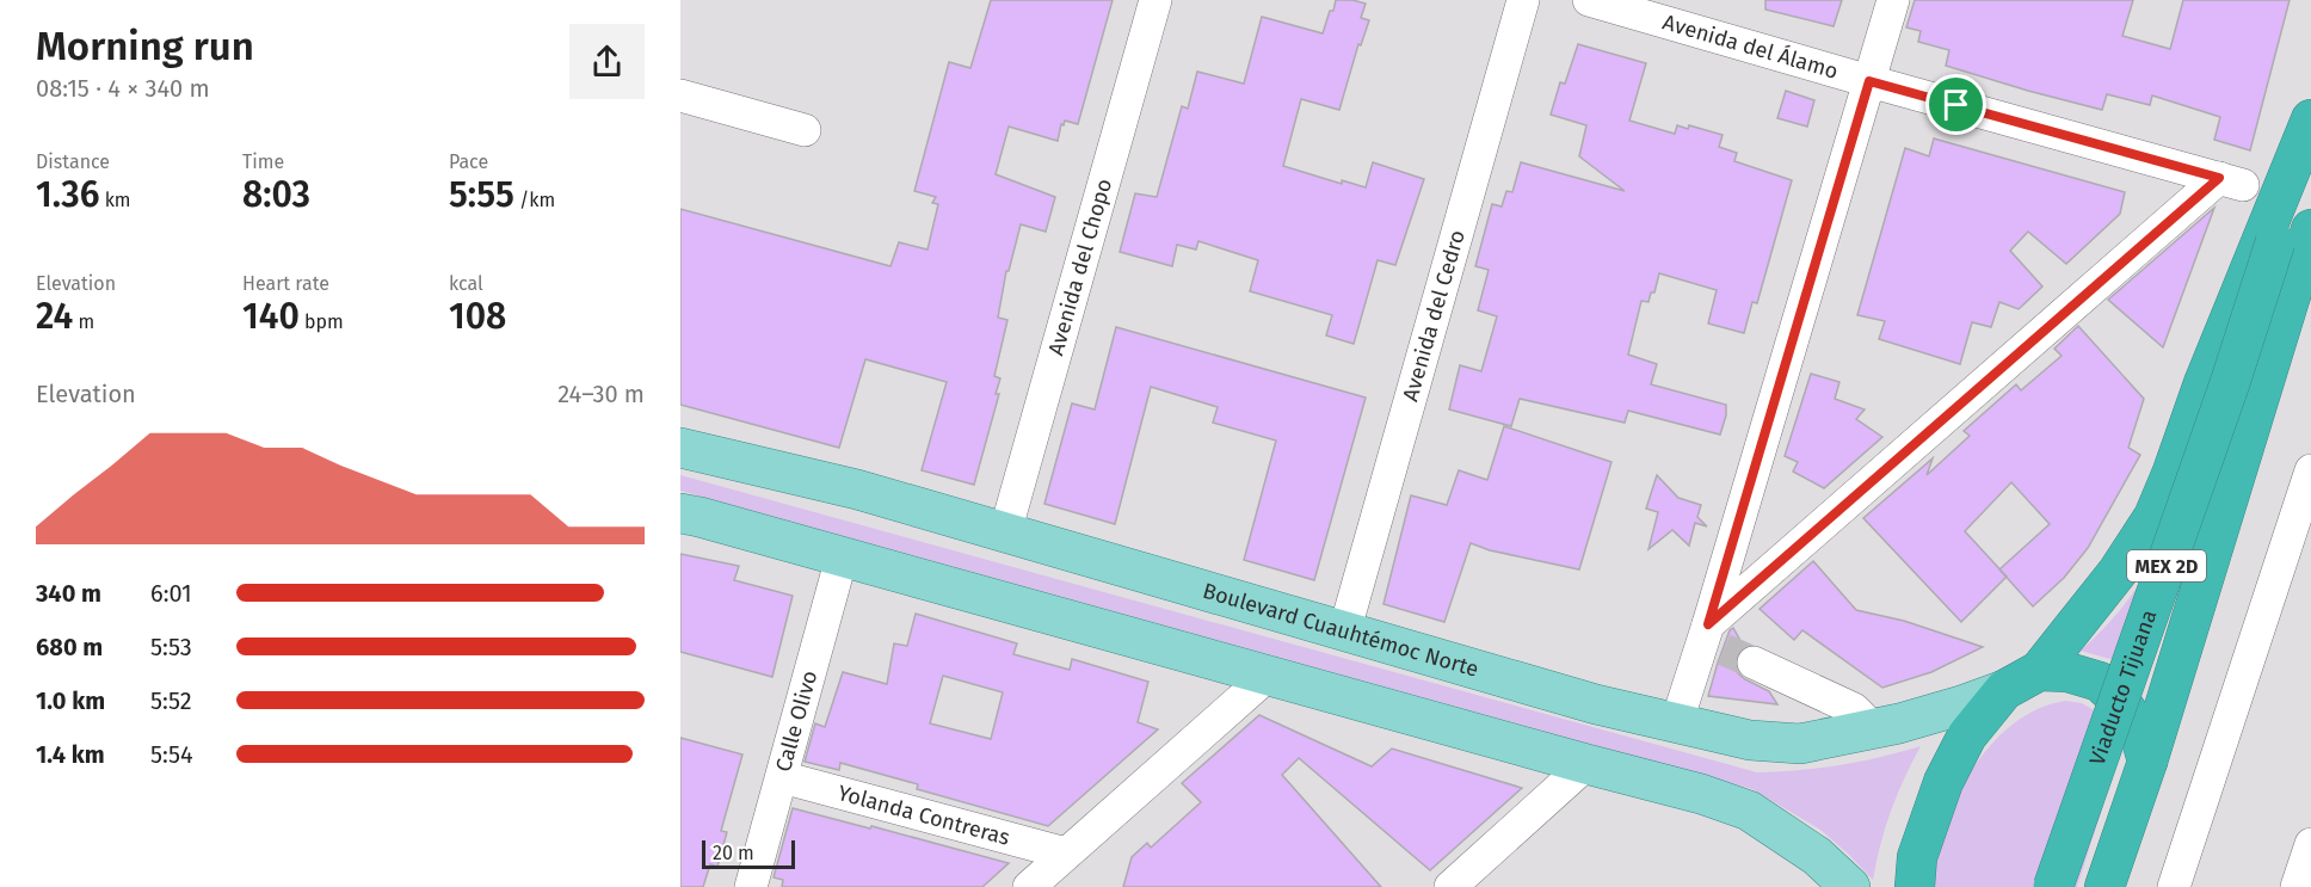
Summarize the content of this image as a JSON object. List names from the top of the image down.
{
  "streets": {
    "highway": ["MEX 2D", "Viaducto Tijuana"],
    "main road": ["Boulevard Cuauhtémoc Norte"],
    "street": [
      "Avenida del Álamo",
      "Avenida del Chopo",
      "Avenida del Cedro",
      "Calle Olivo",
      "Yolanda Contreras"
    ]
  },
  "crossings": [
    ["Avenida del Chopo", "Boulevard Cuauhtémoc Norte"],
    ["Avenida del Cedro", "Boulevard Cuauhtémoc Norte"],
    ["MEX 2D", "Boulevard Cuauhtémoc Norte"],
    ["MEX 2D", "Viaducto Tijuana"],
    ["Calle Olivo", "Yolanda Contreras"]
  ],
  "scale_bar": "20 m",
  "page": {
    "heading": ["Morning run", "08:15 · 4 × 340 m"],
    "stats": [
      ["Distance", "1.36 km"],
      ["Time", "8:03"],
      ["Pace", "5:55 /km"],
      ["Elevation", "24 m"],
      ["Heart rate", "140 bpm"],
      ["kcal", "108"]
    ],
    "chart": ["Elevation", "24–30 m"],
    "list": [
      {
        "name": "340 m",
        "note": "6:01"
      },
      {
        "name": "680 m",
        "note": "5:53"
      },
      {
        "name": "1.0 km",
        "note": "5:52"
      },
      {
        "name": "1.4 km",
        "note": "5:54"
      }
    ],
    "scale": "20 m"
  }
}
